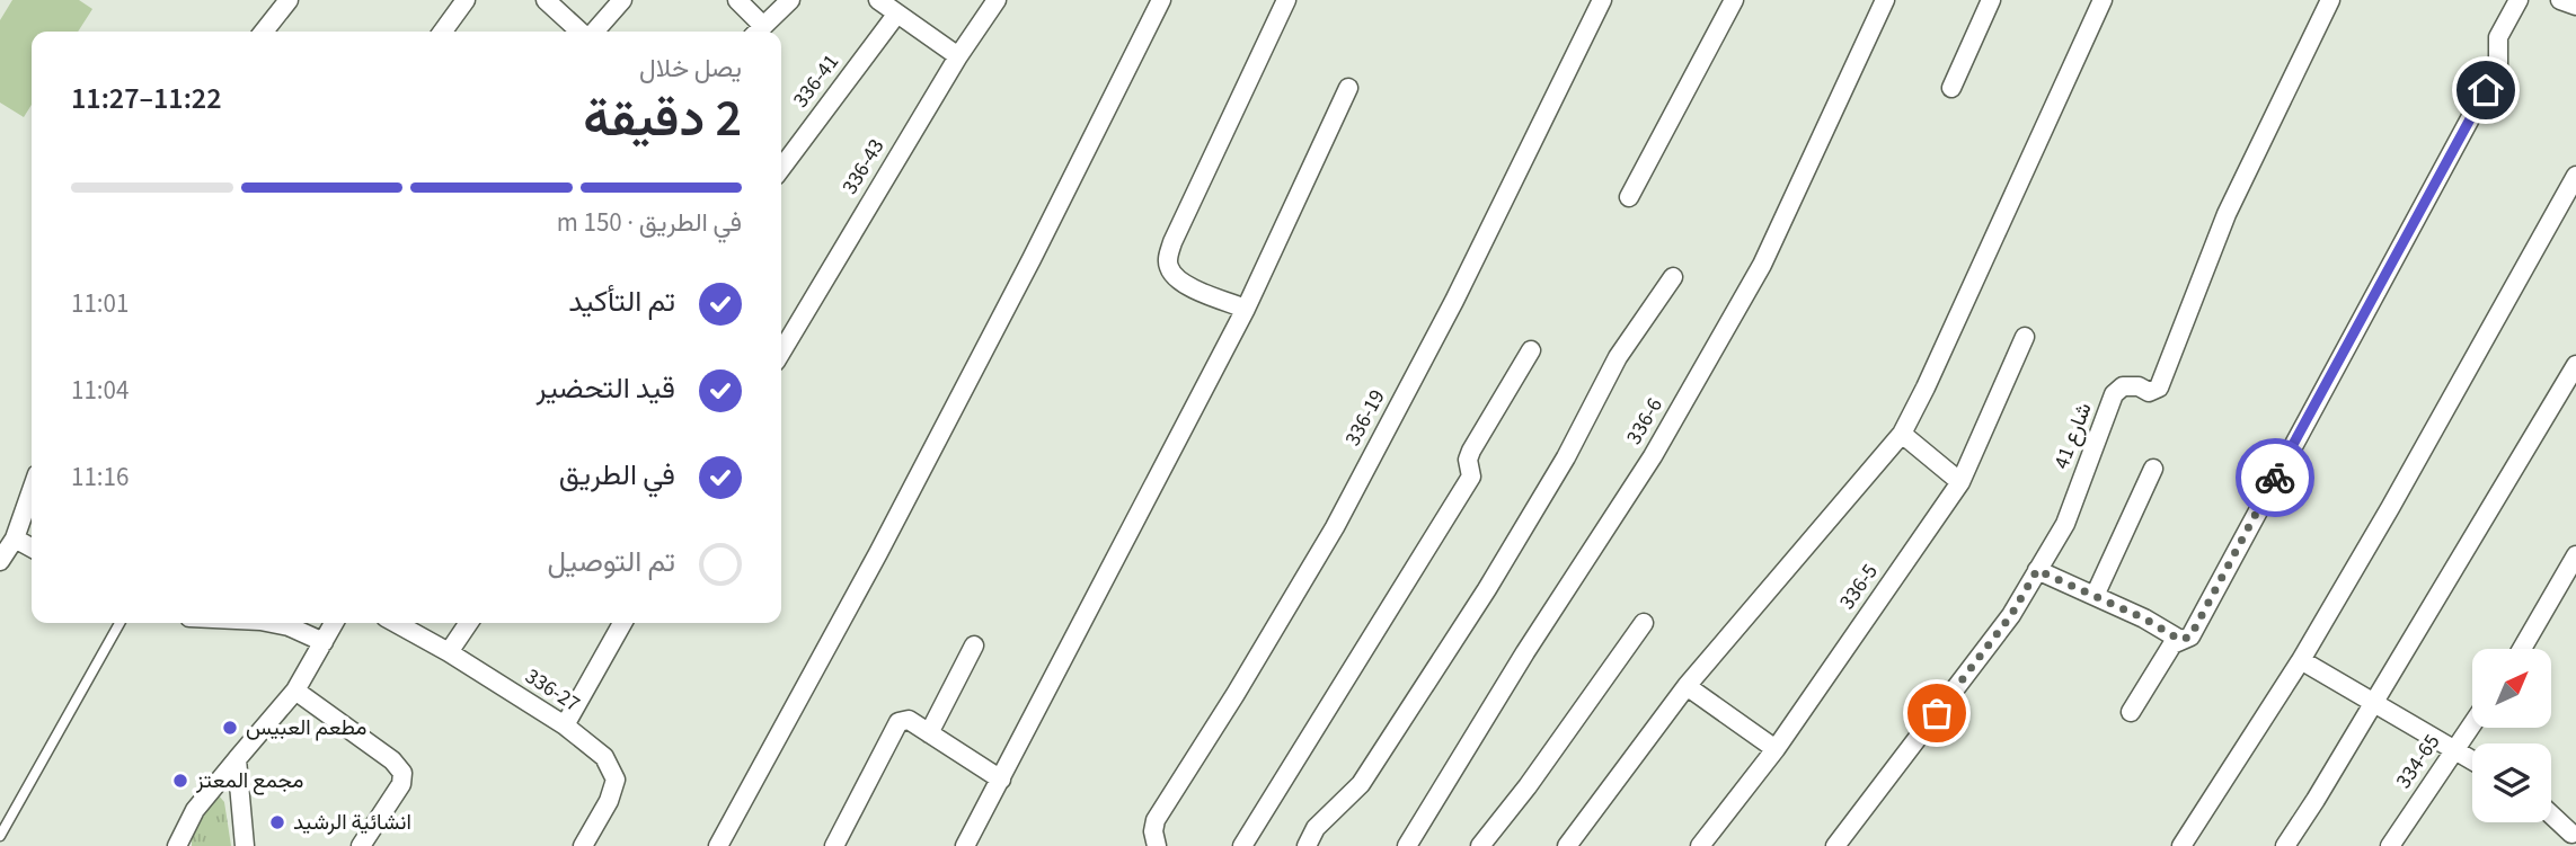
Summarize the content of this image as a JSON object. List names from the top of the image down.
{
  "streets": {
    "street": [
      "336-41",
      "336-43",
      "336-19",
      "336-6",
      "شارع 41",
      "336-5",
      "336-27",
      "334-65"
    ]
  },
  "places": ["مطعم العبيس", "مجمع المعتز", "انشائية الرشيد"],
  "north": "top right",
  "page": {
    "heading": ["2 دقيقة", "يصل خلال", "11:22–11:27"],
    "bar": "في الطريق · 150 m",
    "list": [
      ["تم التأكيد", "11:01"],
      ["قيد التحضير", "11:04"],
      ["في الطريق", "11:16"],
      "تم التوصيل"
    ]
  }
}
